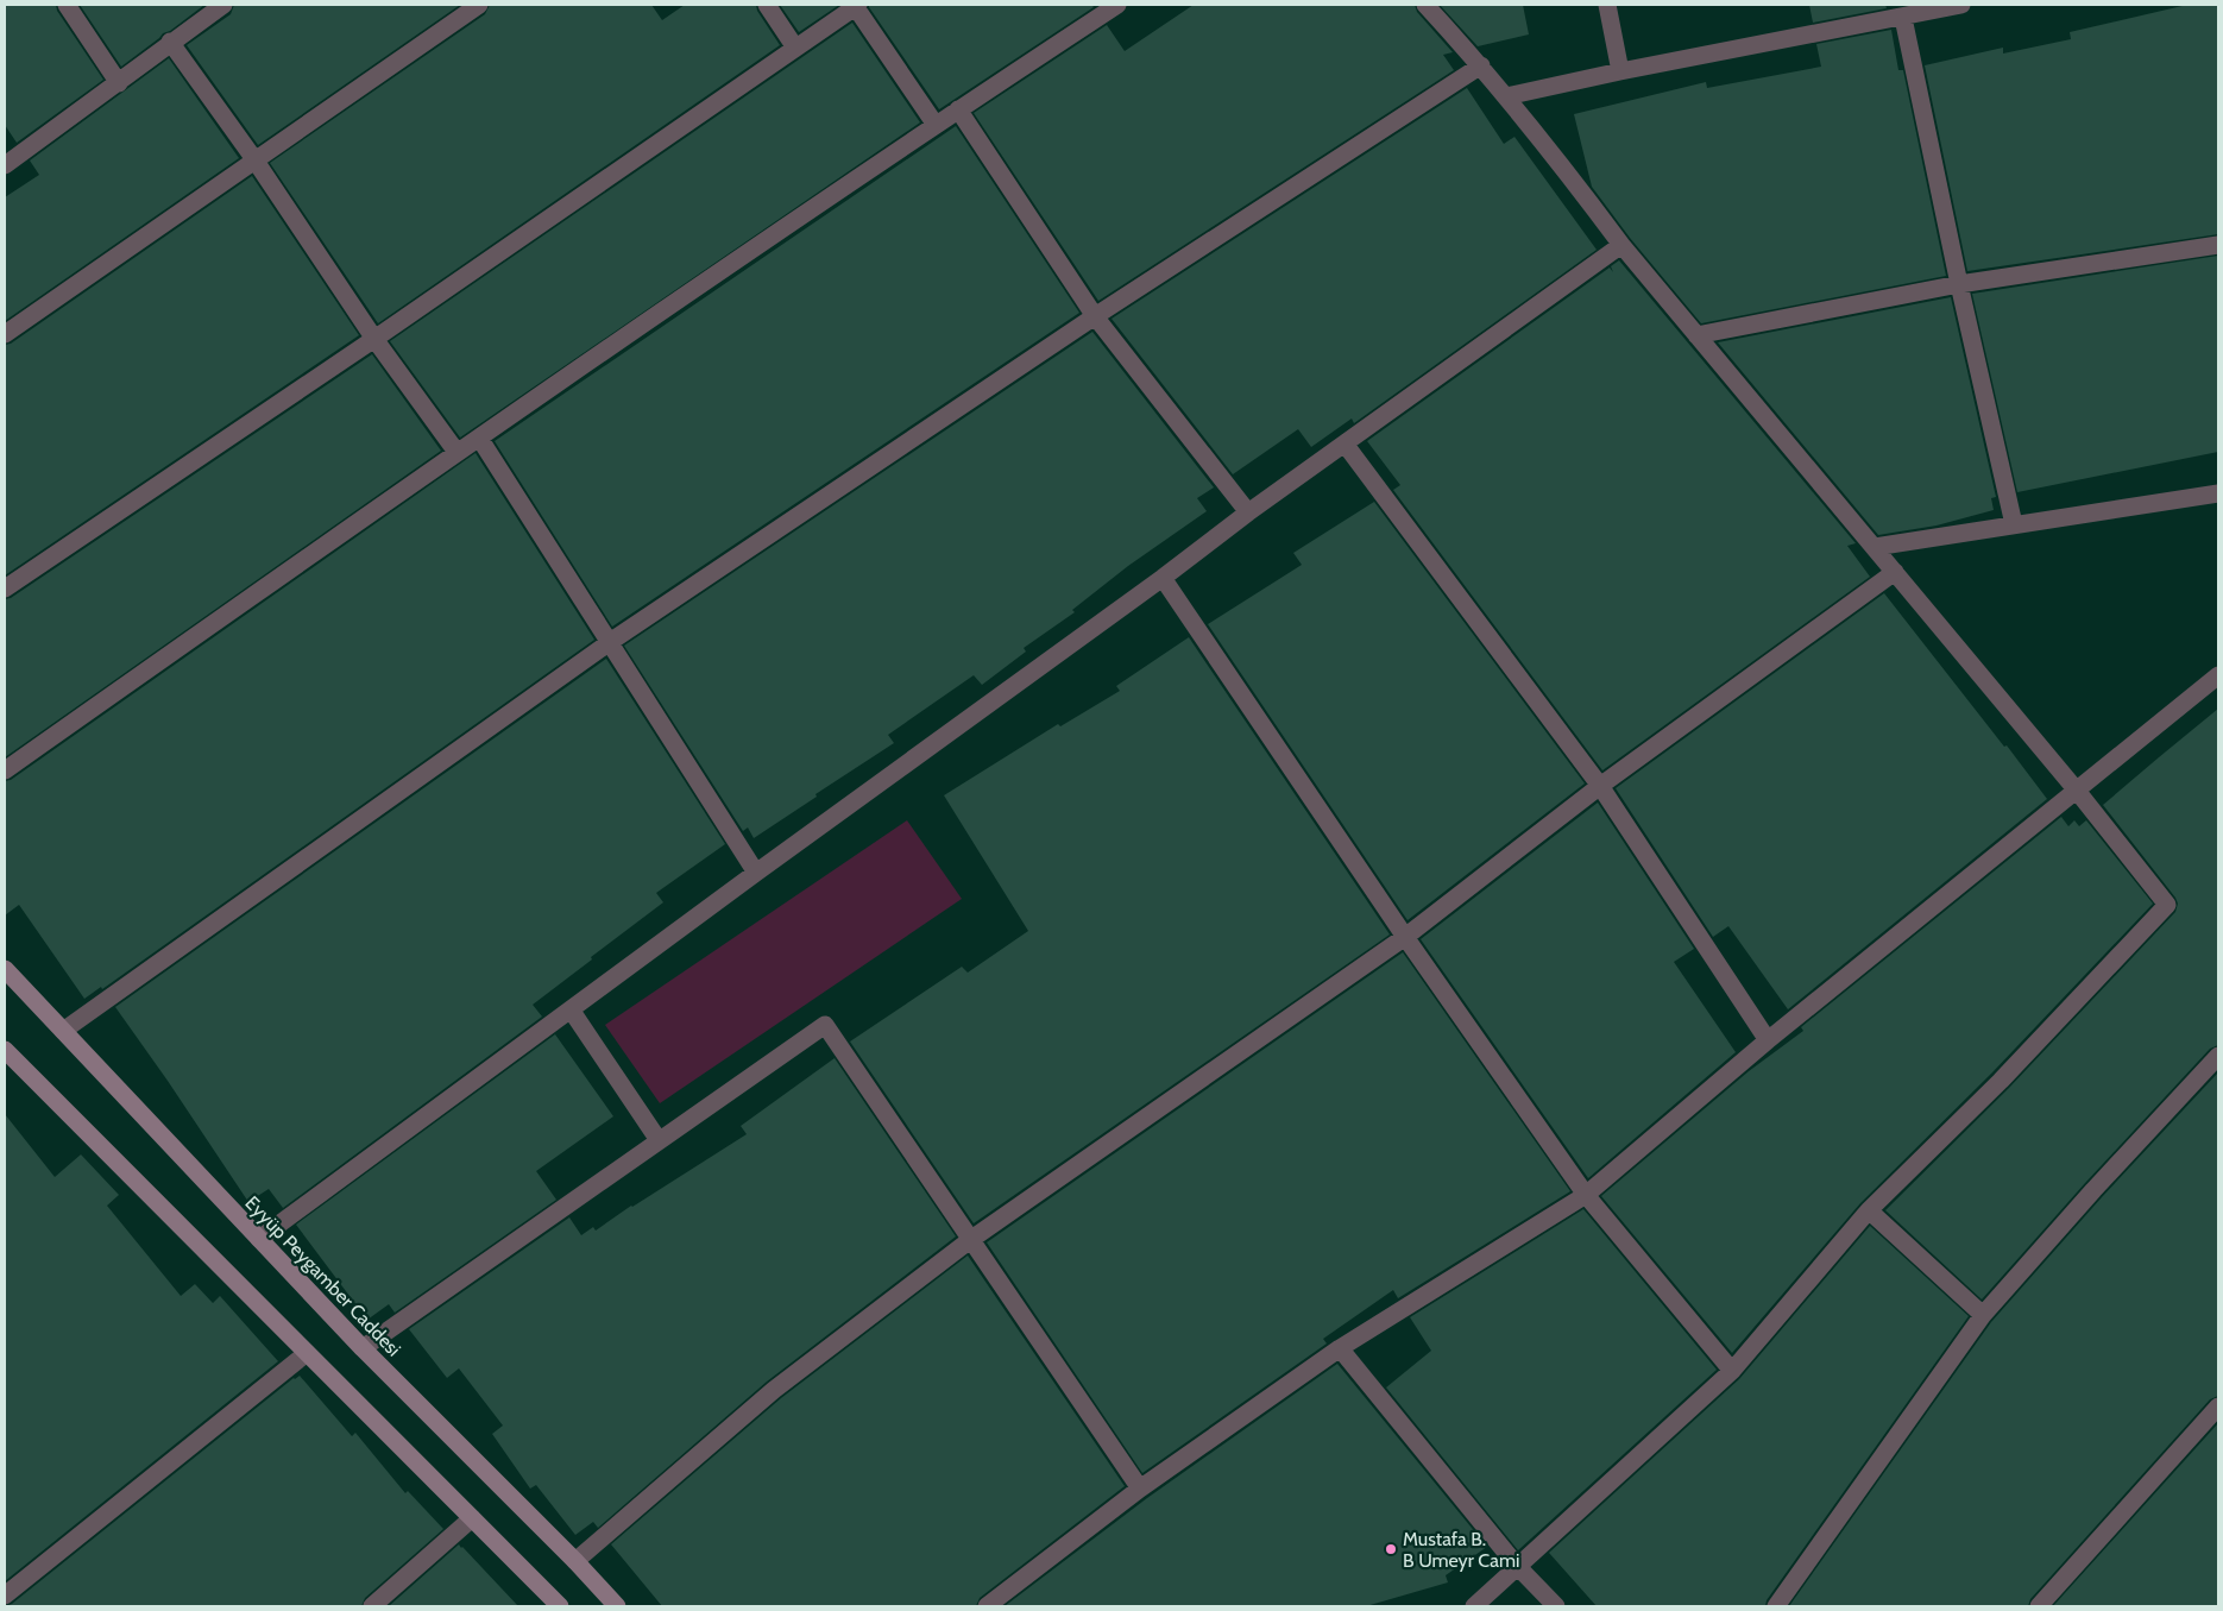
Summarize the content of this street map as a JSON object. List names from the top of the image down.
{
  "streets": {
    "main road": ["Eyyüp Peygamber Caddesi"]
  },
  "places": ["Mustafa B. B Umeyr Cami"]
}
